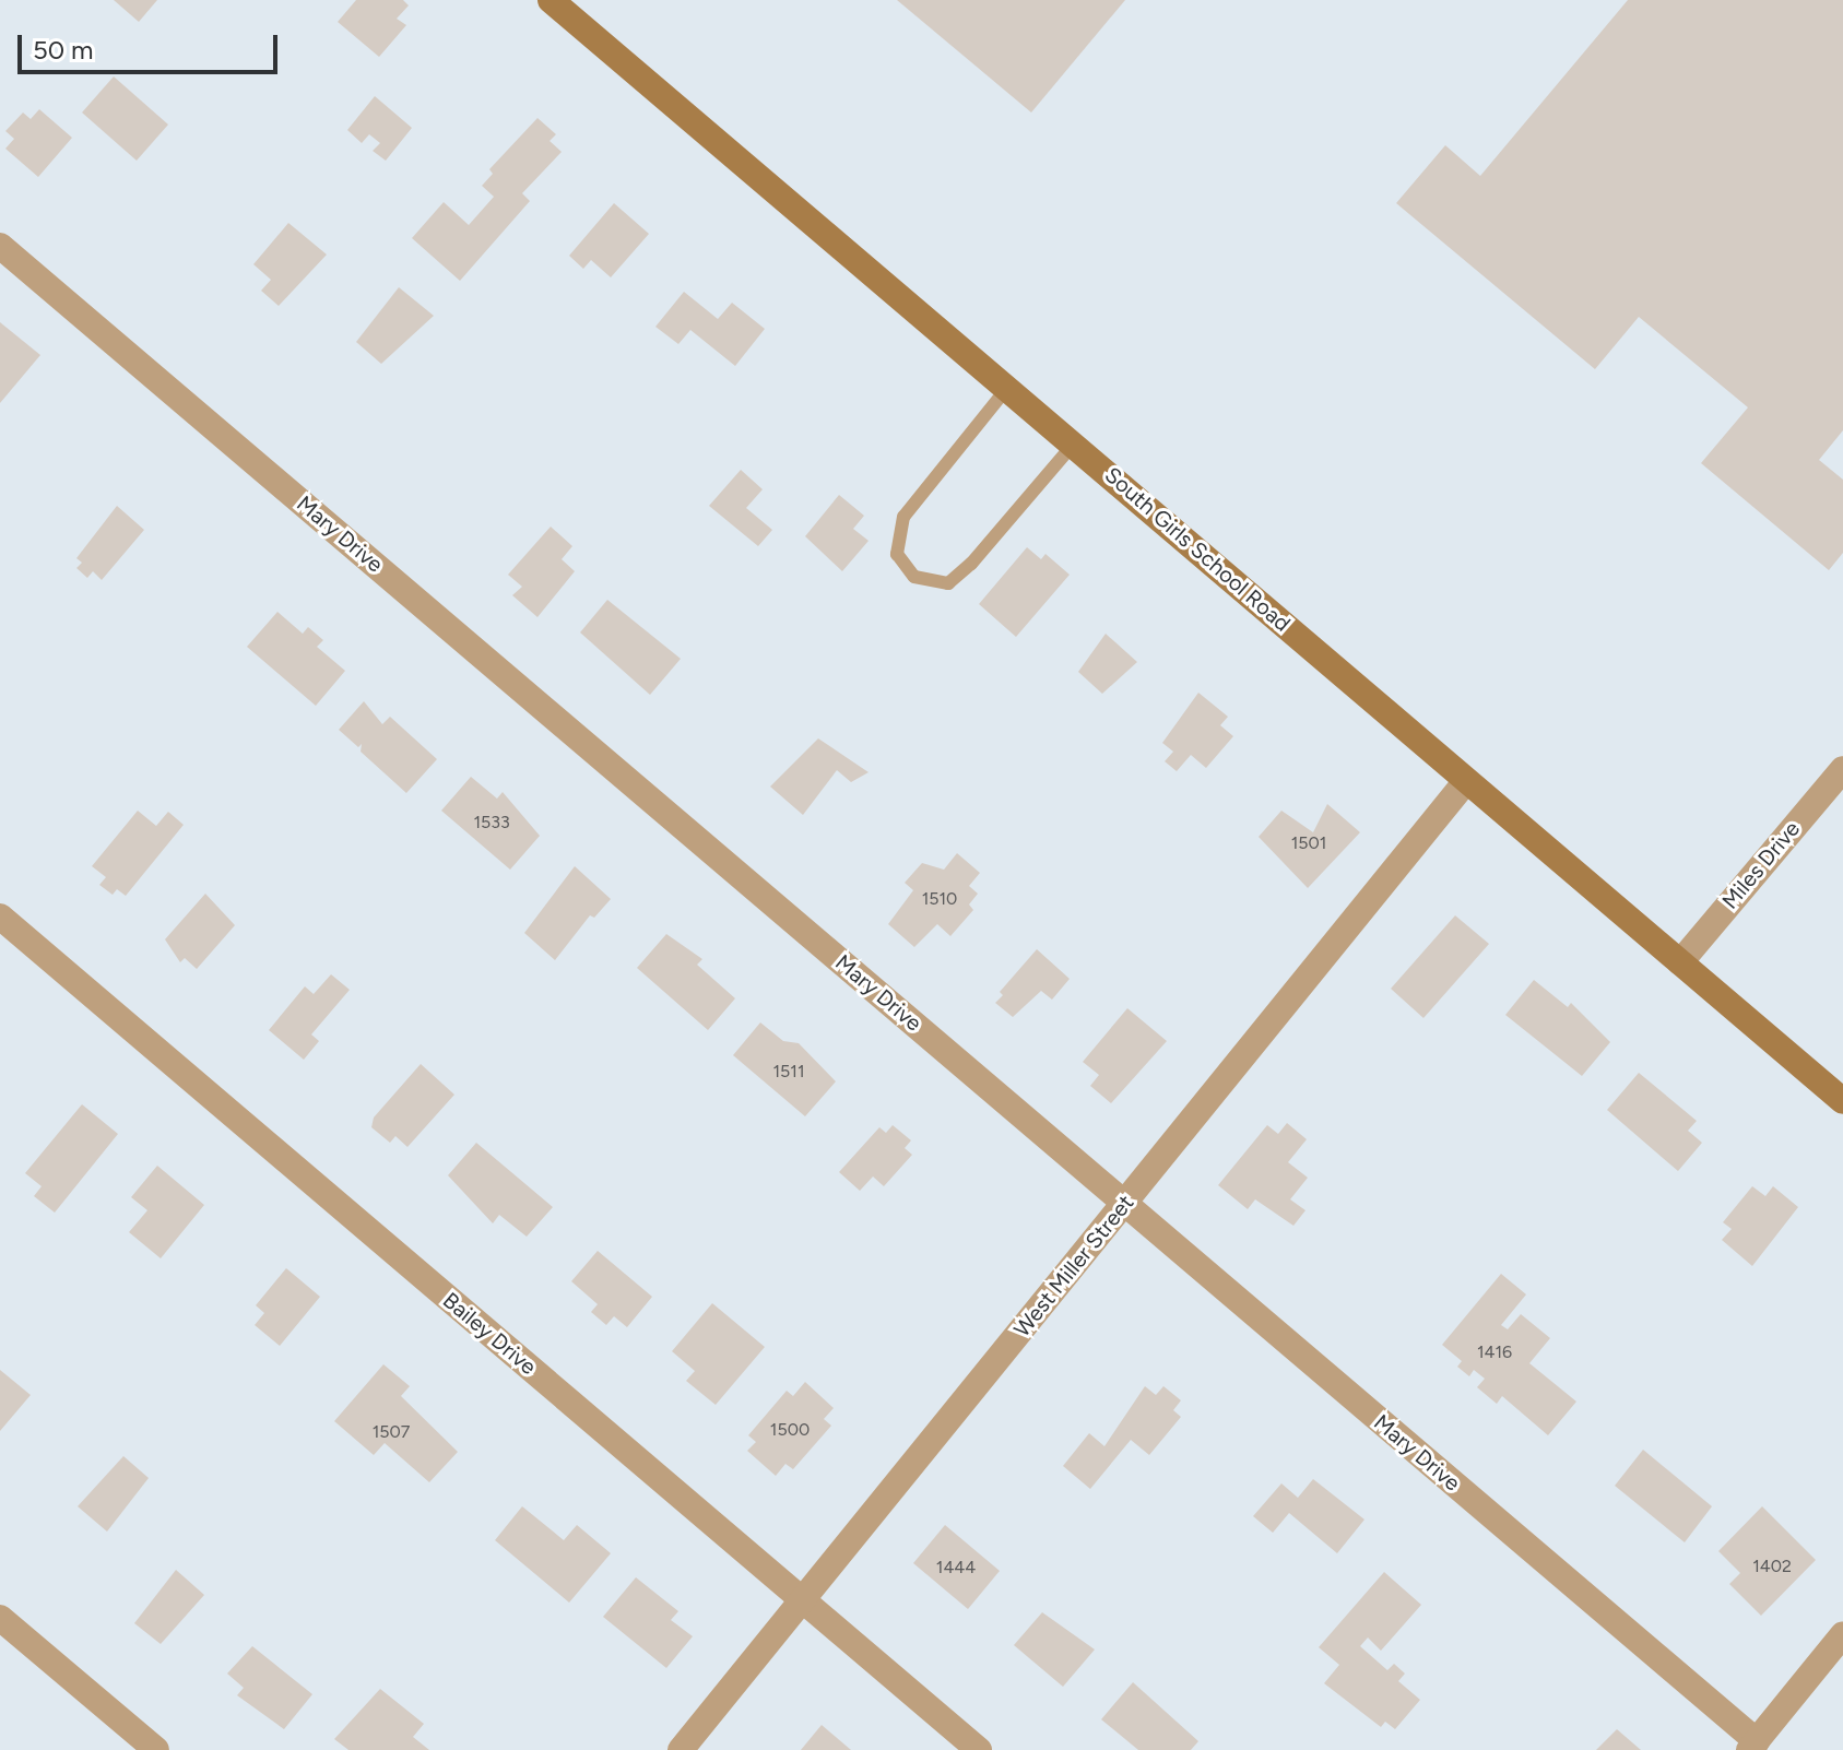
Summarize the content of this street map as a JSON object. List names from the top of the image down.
{
  "streets": {
    "main road": ["South Girls School Road"],
    "street": [
      "Mary Drive",
      "Miles Drive",
      "West Miller Street",
      "Bailey Drive"
    ]
  },
  "crossings": [
    ["Mary Drive", "West Miller Street"],
    ["South Girls School Road", "Miles Drive"],
    ["South Girls School Road", "West Miller Street"],
    ["West Miller Street", "Bailey Drive"]
  ],
  "house_numbers": [
    "1533",
    "1501",
    "1510",
    "1511",
    "1416",
    "1500",
    "1507",
    "1402",
    "1444"
  ],
  "scale_bar": "50 m"
}
